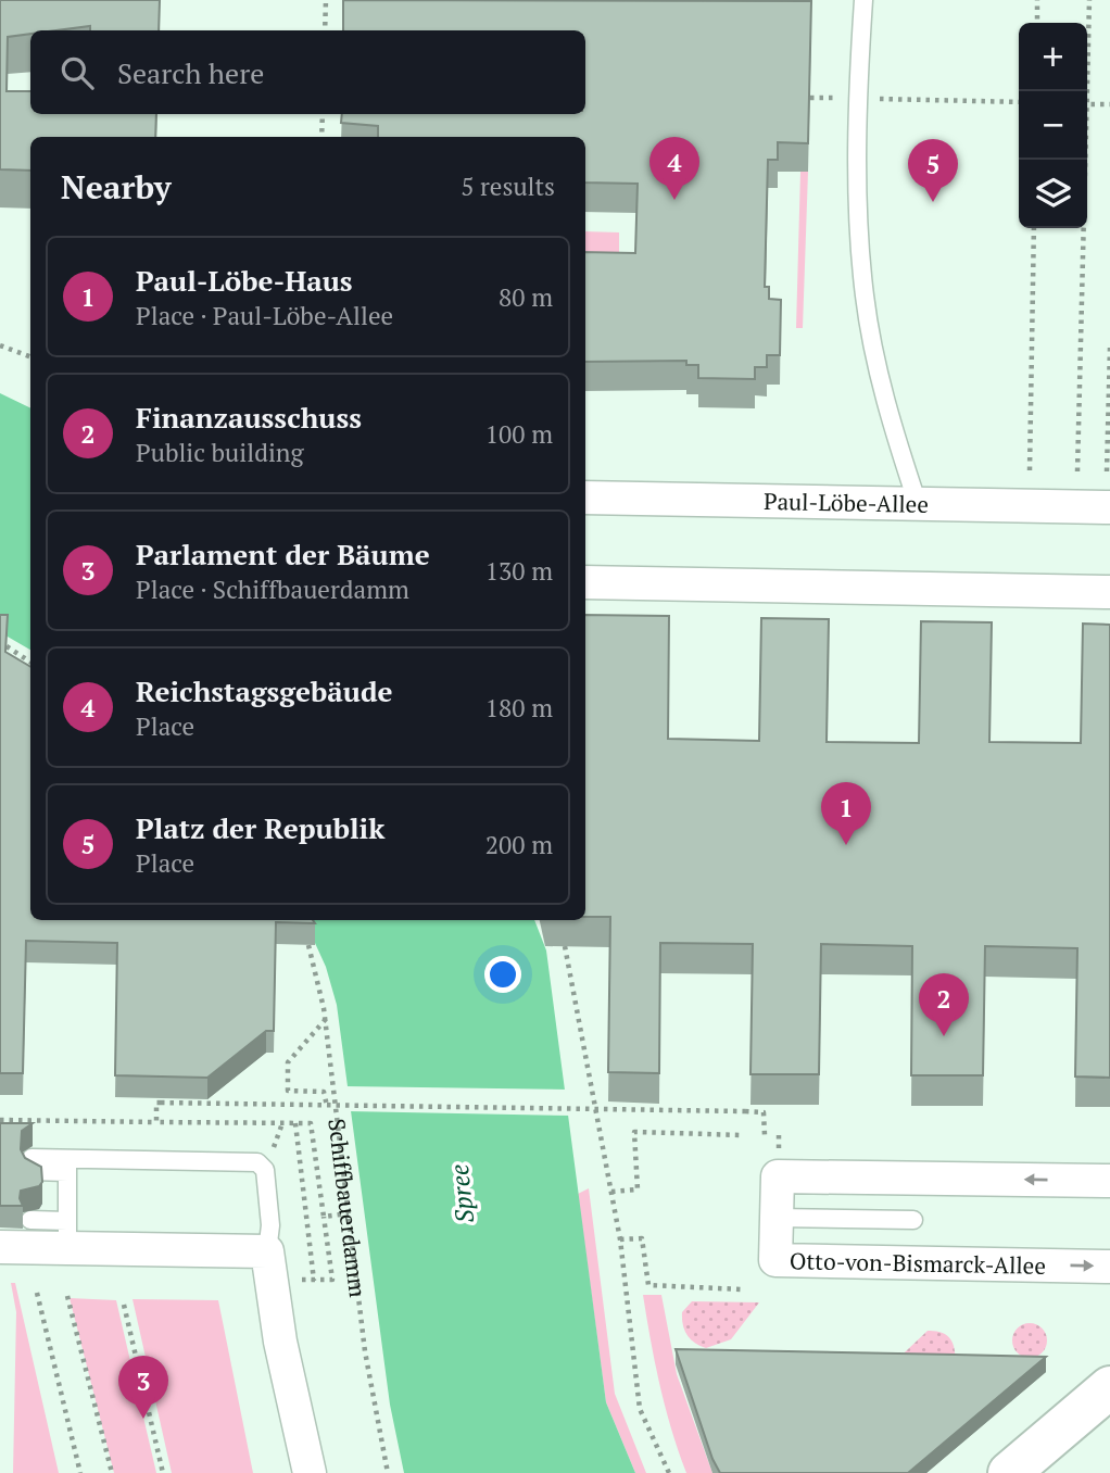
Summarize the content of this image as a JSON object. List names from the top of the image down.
{
  "streets": {
    "street": ["Paul-Löbe-Allee", "Otto-von-Bismarck-Allee"],
    "path": ["Schiffbauerdamm"]
  },
  "water": ["Spree"],
  "page": {
    "map_buttons": ["+", "−"],
    "search": "Search here",
    "pins": [
      "4",
      "5",
      "1",
      "2",
      "3"
    ],
    "heading": ["Nearby", "5 results"],
    "list": [
      {
        "mark": "1",
        "name": "Paul-Löbe-Haus",
        "note": "Place · Paul-Löbe-Allee",
        "value": "80 m"
      },
      {
        "mark": "2",
        "name": "Finanzausschuss",
        "note": "Public building",
        "value": "100 m"
      },
      {
        "mark": "3",
        "name": "Parlament der Bäume",
        "note": "Place · Schiffbauerdamm",
        "value": "130 m"
      },
      {
        "mark": "4",
        "name": "Reichstagsgebäude",
        "note": "Place",
        "value": "180 m"
      },
      {
        "mark": "5",
        "name": "Platz der Republik",
        "note": "Place",
        "value": "200 m"
      }
    ]
  }
}
